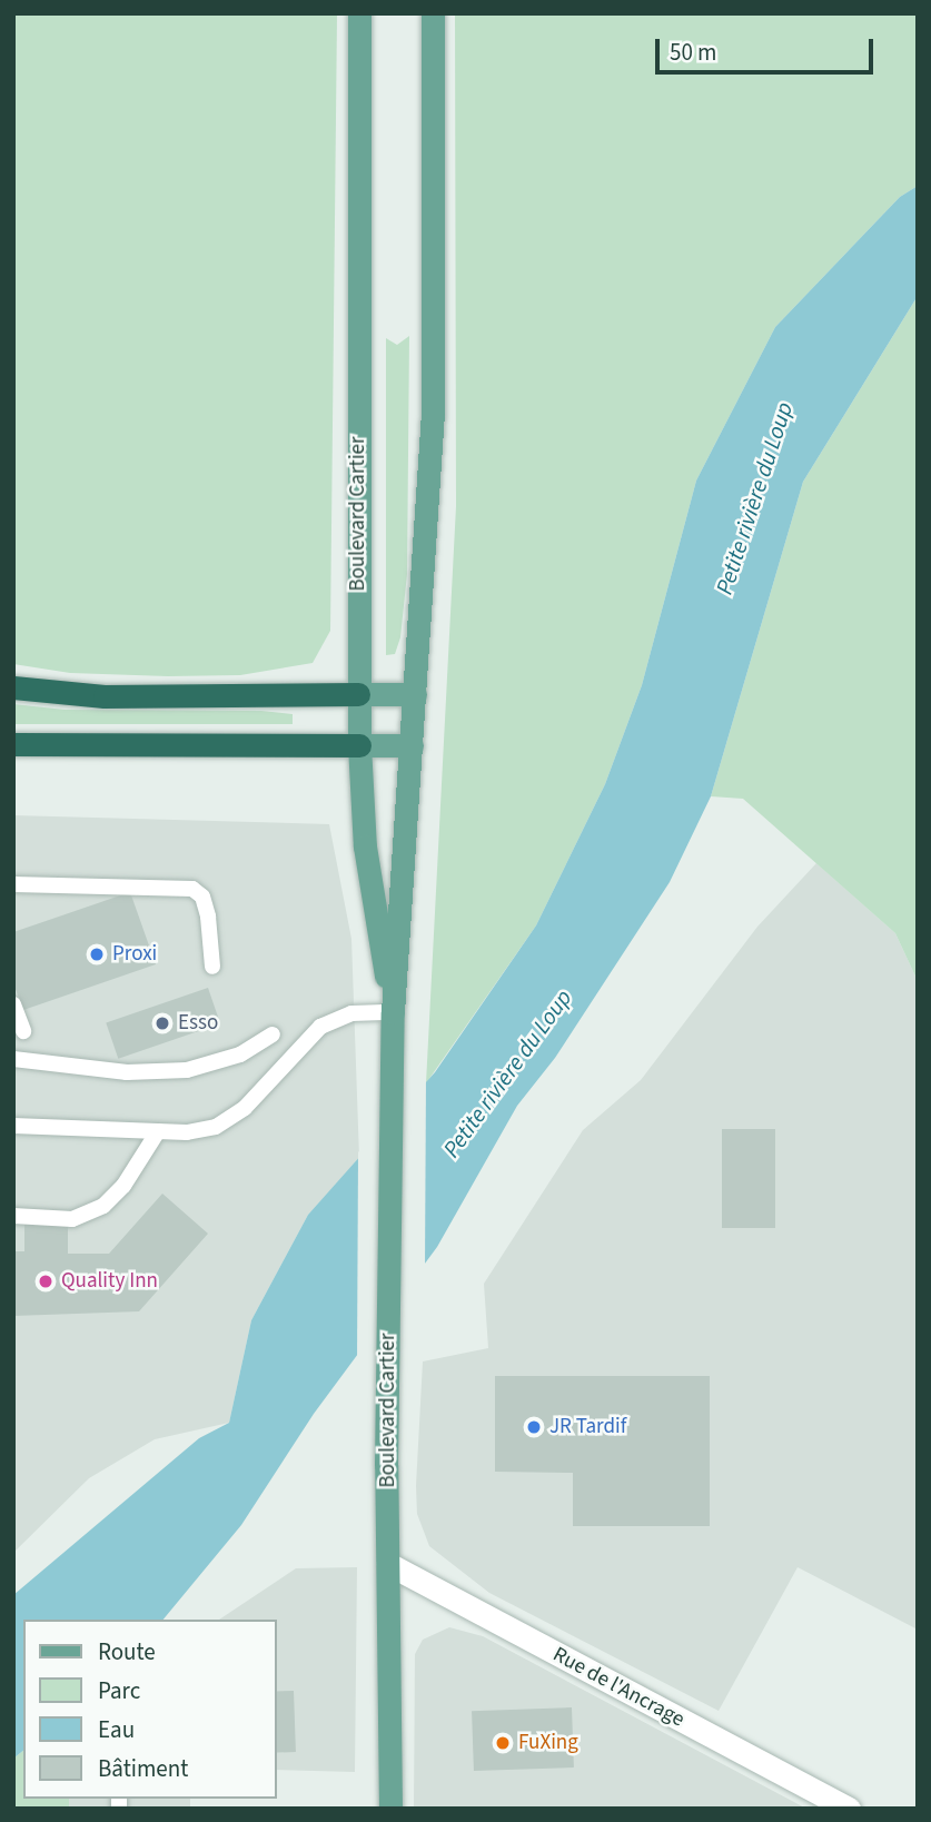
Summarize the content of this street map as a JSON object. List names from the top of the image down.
{
  "streets": {
    "main road": ["Boulevard Cartier"],
    "street": ["Rue de l'Ancrage"]
  },
  "crossings": [
    ["Boulevard Cartier", "Rue de l'Ancrage"]
  ],
  "water": ["Petite rivière du Loup"],
  "places": [
    "Proxi",
    "Esso",
    "Quality Inn",
    "JR Tardif",
    "FuXing"
  ],
  "legend": [
    "Route",
    "Parc",
    "Eau",
    "Bâtiment"
  ],
  "scale_bar": "50 m"
}
